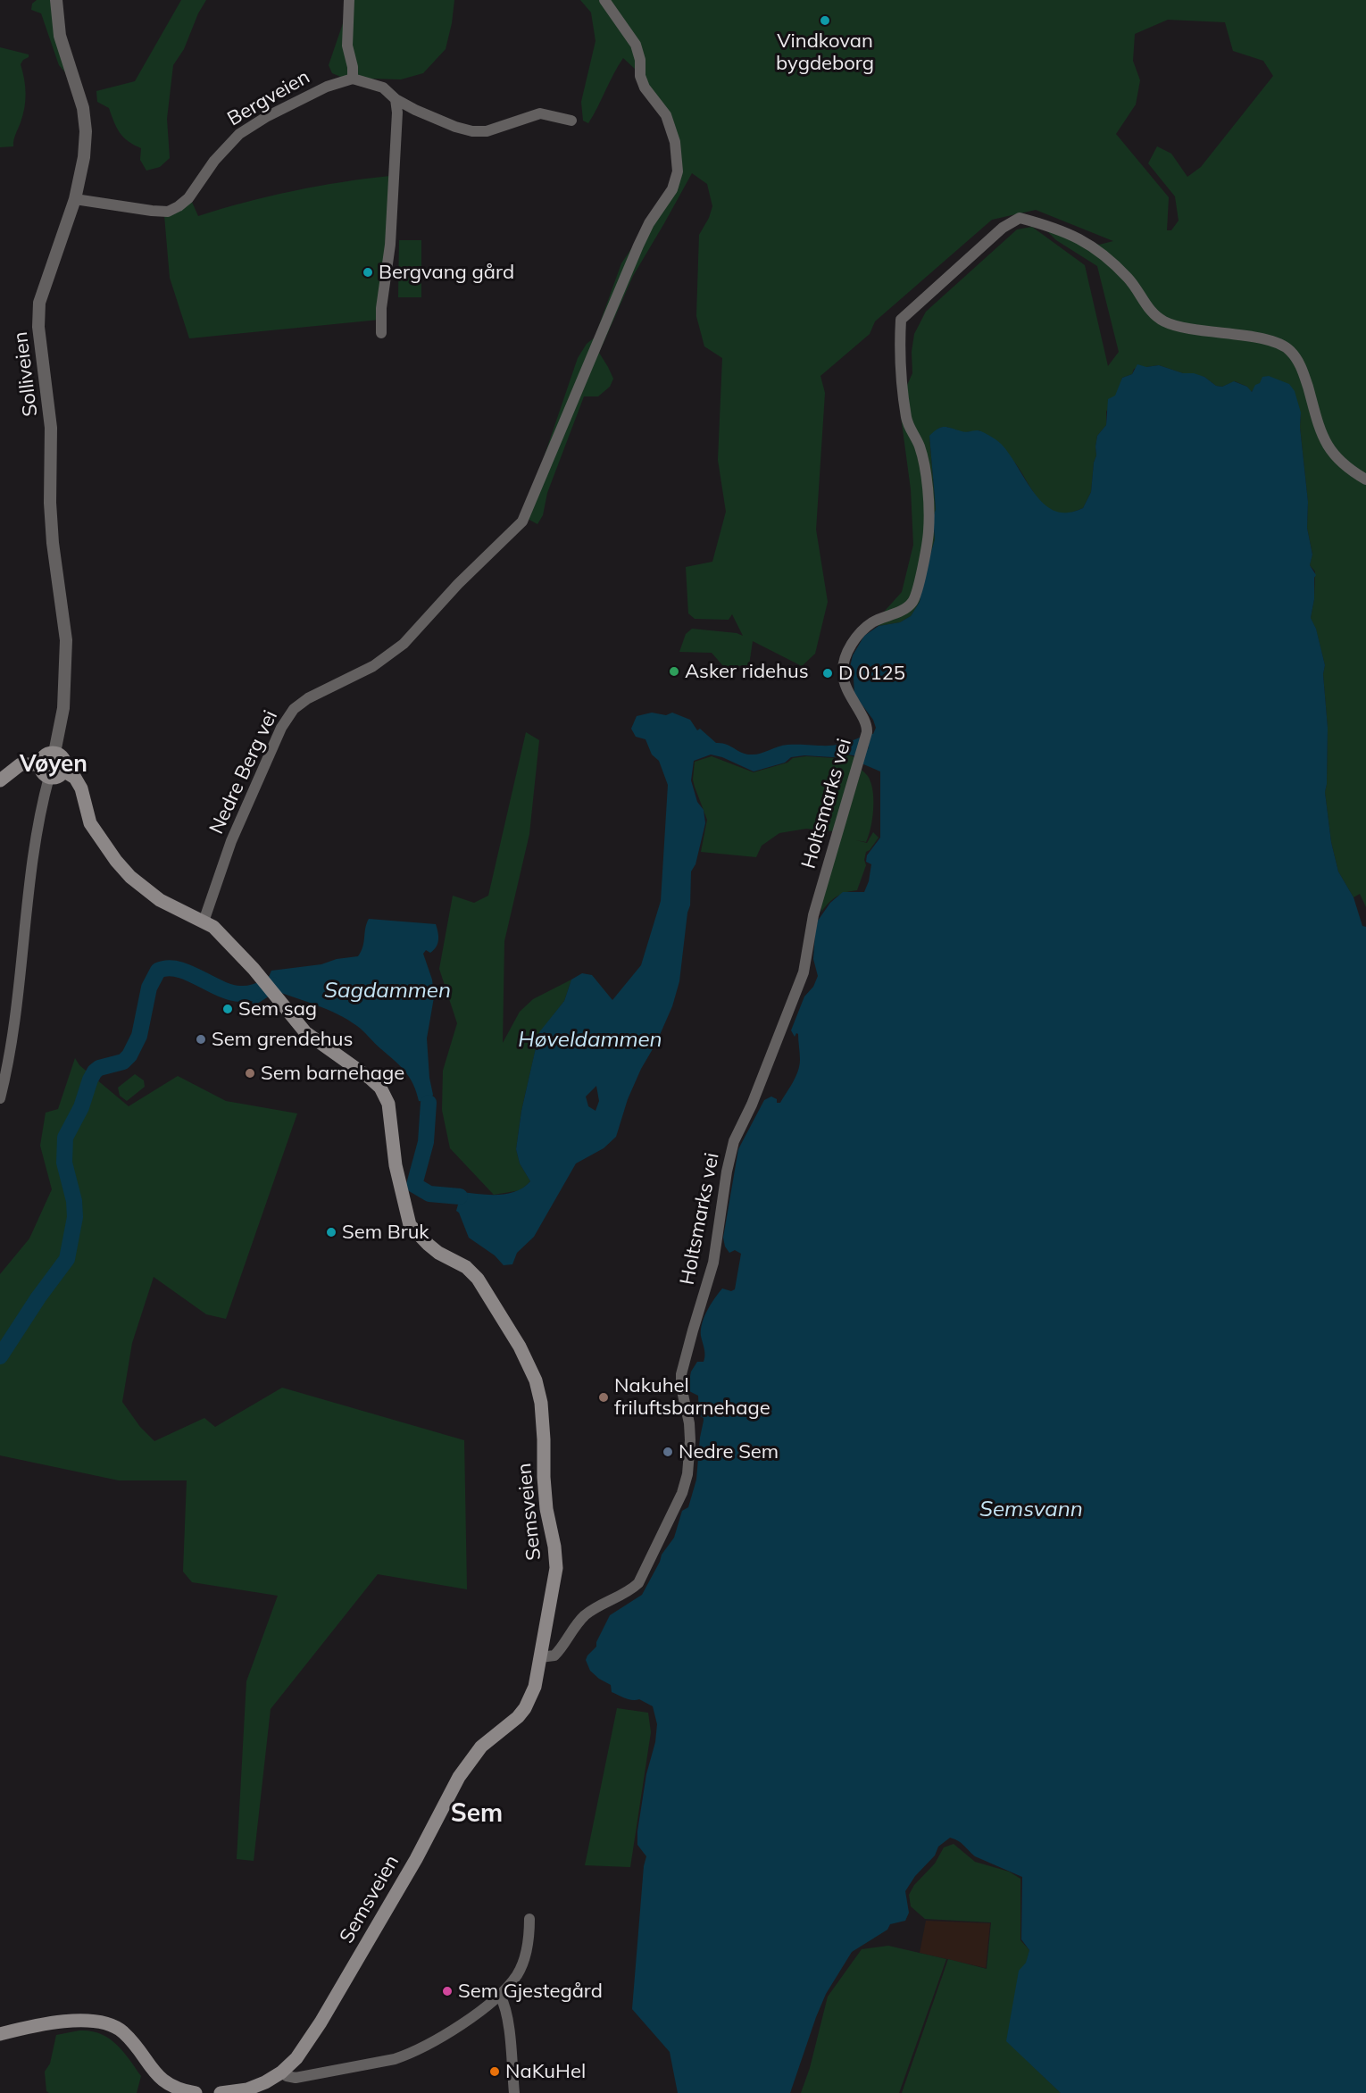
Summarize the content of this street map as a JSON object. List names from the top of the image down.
{
  "streets": {
    "main road": ["Semsveien"],
    "street": [
      "Bergveien",
      "Solliveien",
      "Nedre Berg vei",
      "Holtsmarks vei"
    ]
  },
  "crossings": [
    ["Bergveien", "Solliveien"],
    ["Nedre Berg vei", "Semsveien"],
    ["Holtsmarks vei", "Semsveien"]
  ],
  "districts": ["Vøyen", "Sem"],
  "water": ["Sagdammen", "Høveldammen", "Semsvann"],
  "places": [
    "Vindkovan bygdeborg",
    "Bergvang gård",
    "Asker ridehus",
    "D 0125",
    "Sem sag",
    "Sem grendehus",
    "Sem barnehage",
    "Sem Bruk",
    "Nakuhel friluftsbarnehage",
    "Nedre Sem",
    "Sem Gjestegård",
    "NaKuHel"
  ]
}
